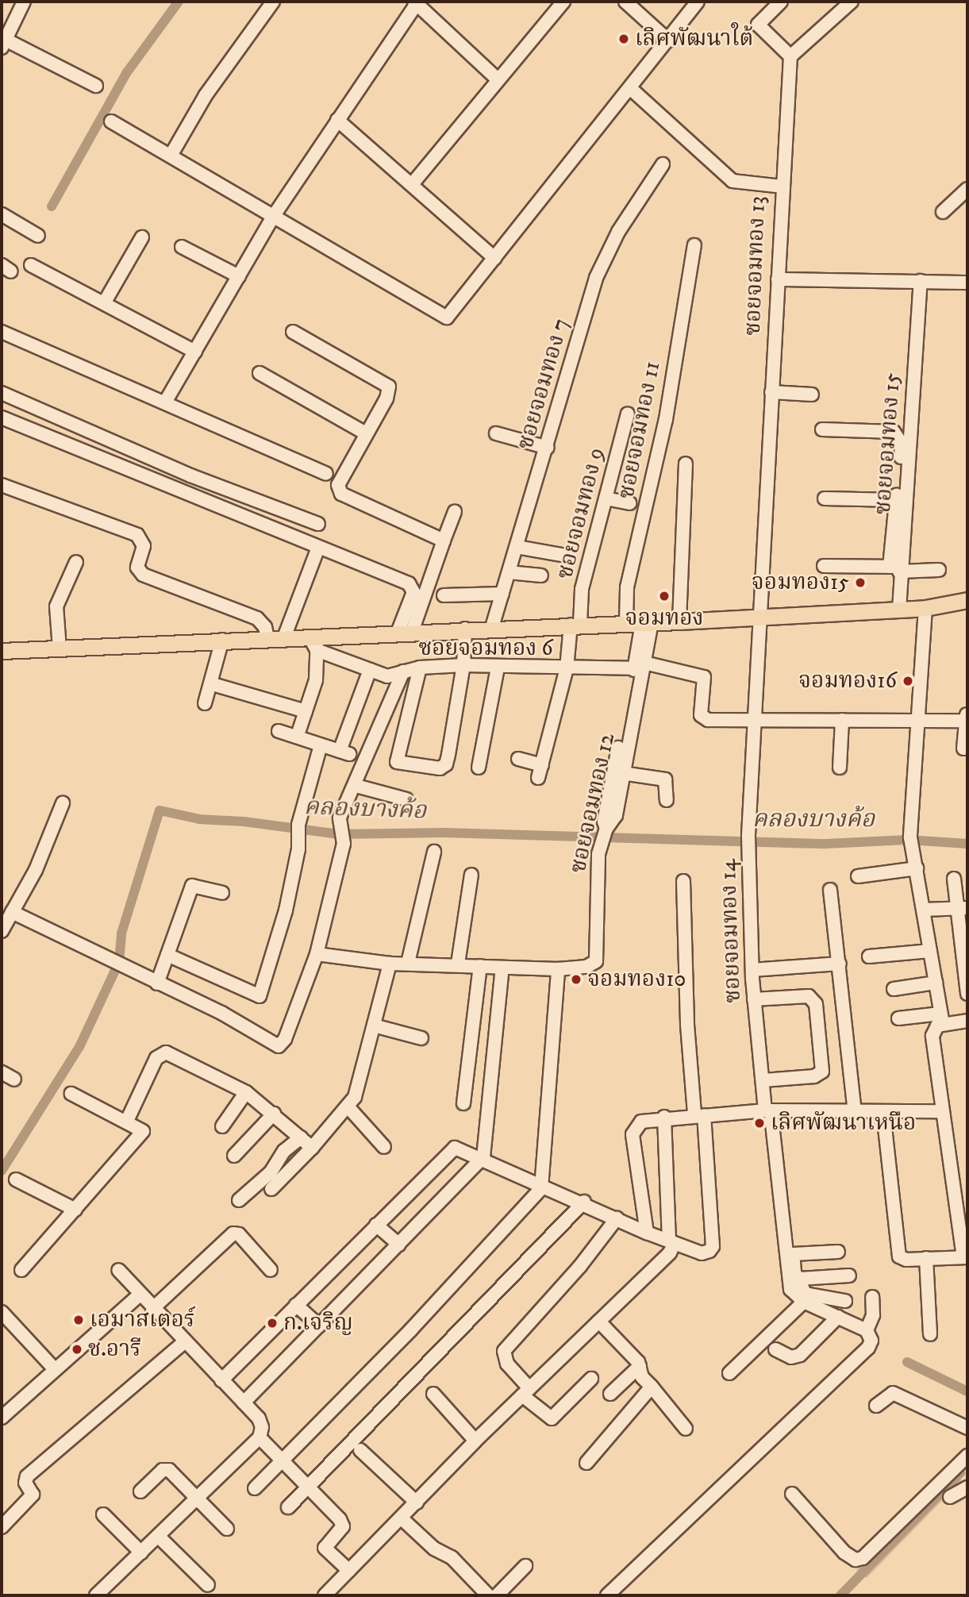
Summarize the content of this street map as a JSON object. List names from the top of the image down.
{
  "streets": {
    "street": [
      "ซอยจอมทอง 13",
      "ซอยจอมทอง 7",
      "ซอยจอมทอง 11",
      "ซอยจอมทอง 15",
      "ซอยจอมทอง 9",
      "ซอยจอมทอง 6",
      "ซอยจอมทอง 12",
      "ซอยจอมทอง 14"
    ]
  },
  "crossings": [
    ["ซอยจอมทอง 13", "ซอยจอมทอง 14"],
    ["ซอยจอมทอง 9", "ซอยจอมทอง 6"],
    ["ซอยจอมทอง 6", "ซอยจอมทอง 12"],
    ["ซอยจอมทอง 6", "ซอยจอมทอง 14"]
  ],
  "water": ["คลองบางค้อ"],
  "places": [
    "เลิศพัฒนาใต้",
    "จอมทอง15",
    "จอมทอง",
    "จอมทอง16",
    "จอมทอง10",
    "เลิศพัฒนาเหนือ",
    "เอมาสเตอร์",
    "ก.เจริญ",
    "ช.อารี"
  ]
}
